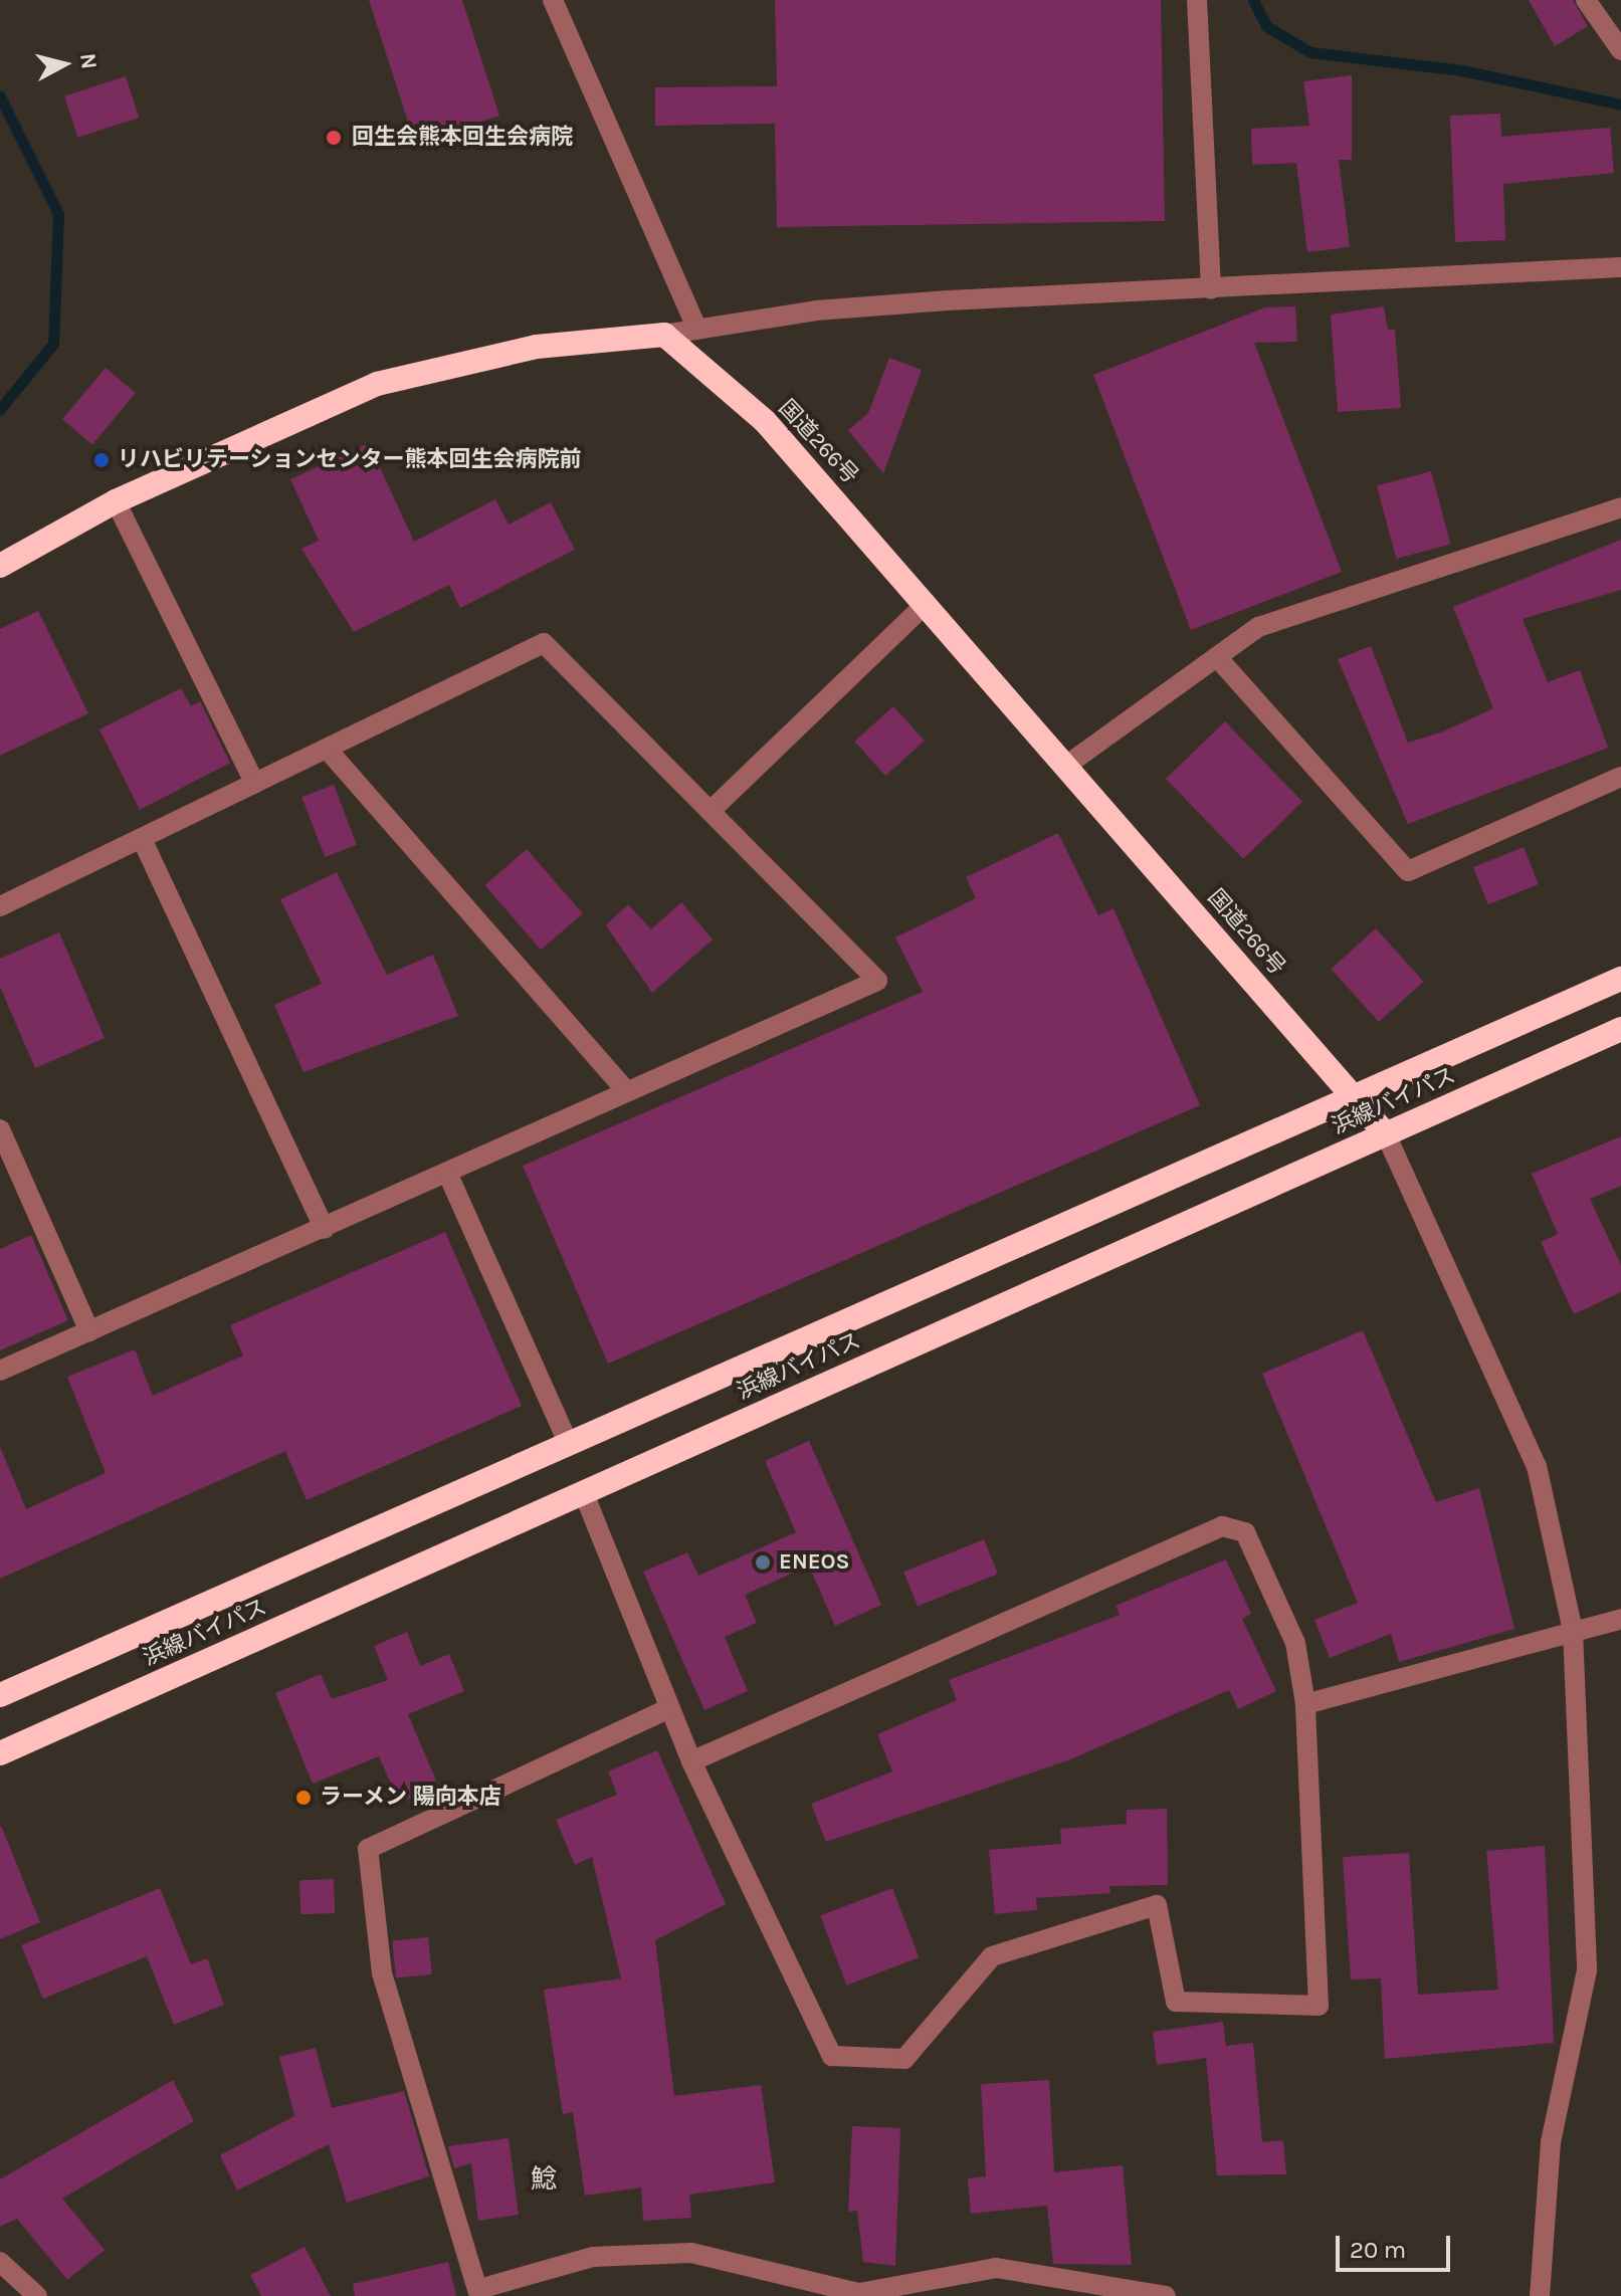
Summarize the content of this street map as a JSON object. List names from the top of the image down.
{
  "streets": {
    "highway": ["国道266号", "浜線バイパス"]
  },
  "crossings": [
    ["国道266号", "浜線バイパス"]
  ],
  "districts": ["鯰"],
  "places": [
    "回生会熊本回生会病院",
    "リハビリテーションセンター熊本回生会病院前",
    "ENEOS",
    "ラーメン 陽向本店"
  ],
  "scale_bar": "20 m",
  "north": "right"
}
